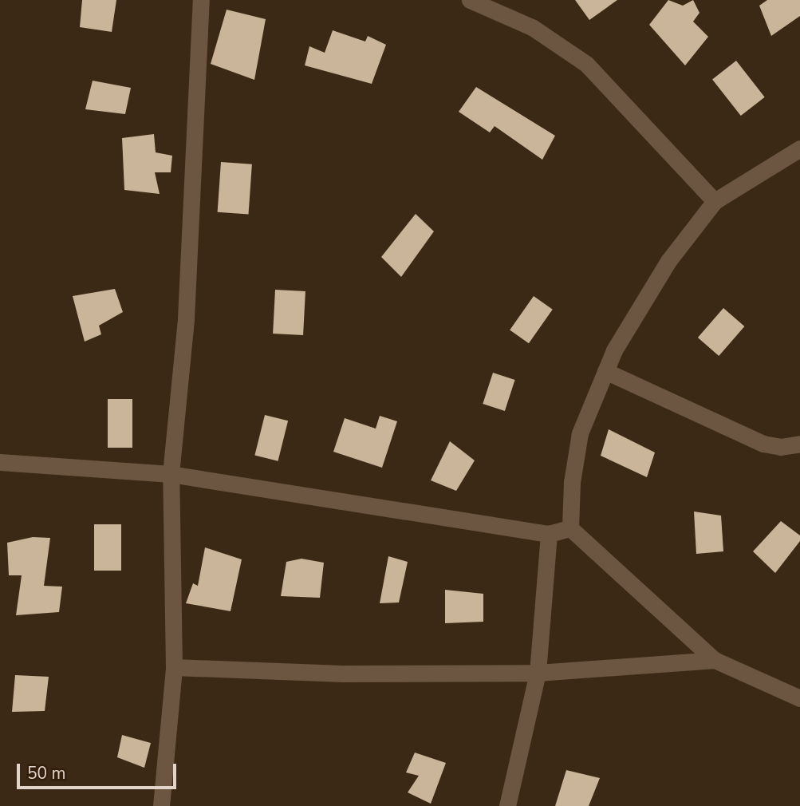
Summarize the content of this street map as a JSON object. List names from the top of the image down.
{
  "scale_bar": "50 m"
}
